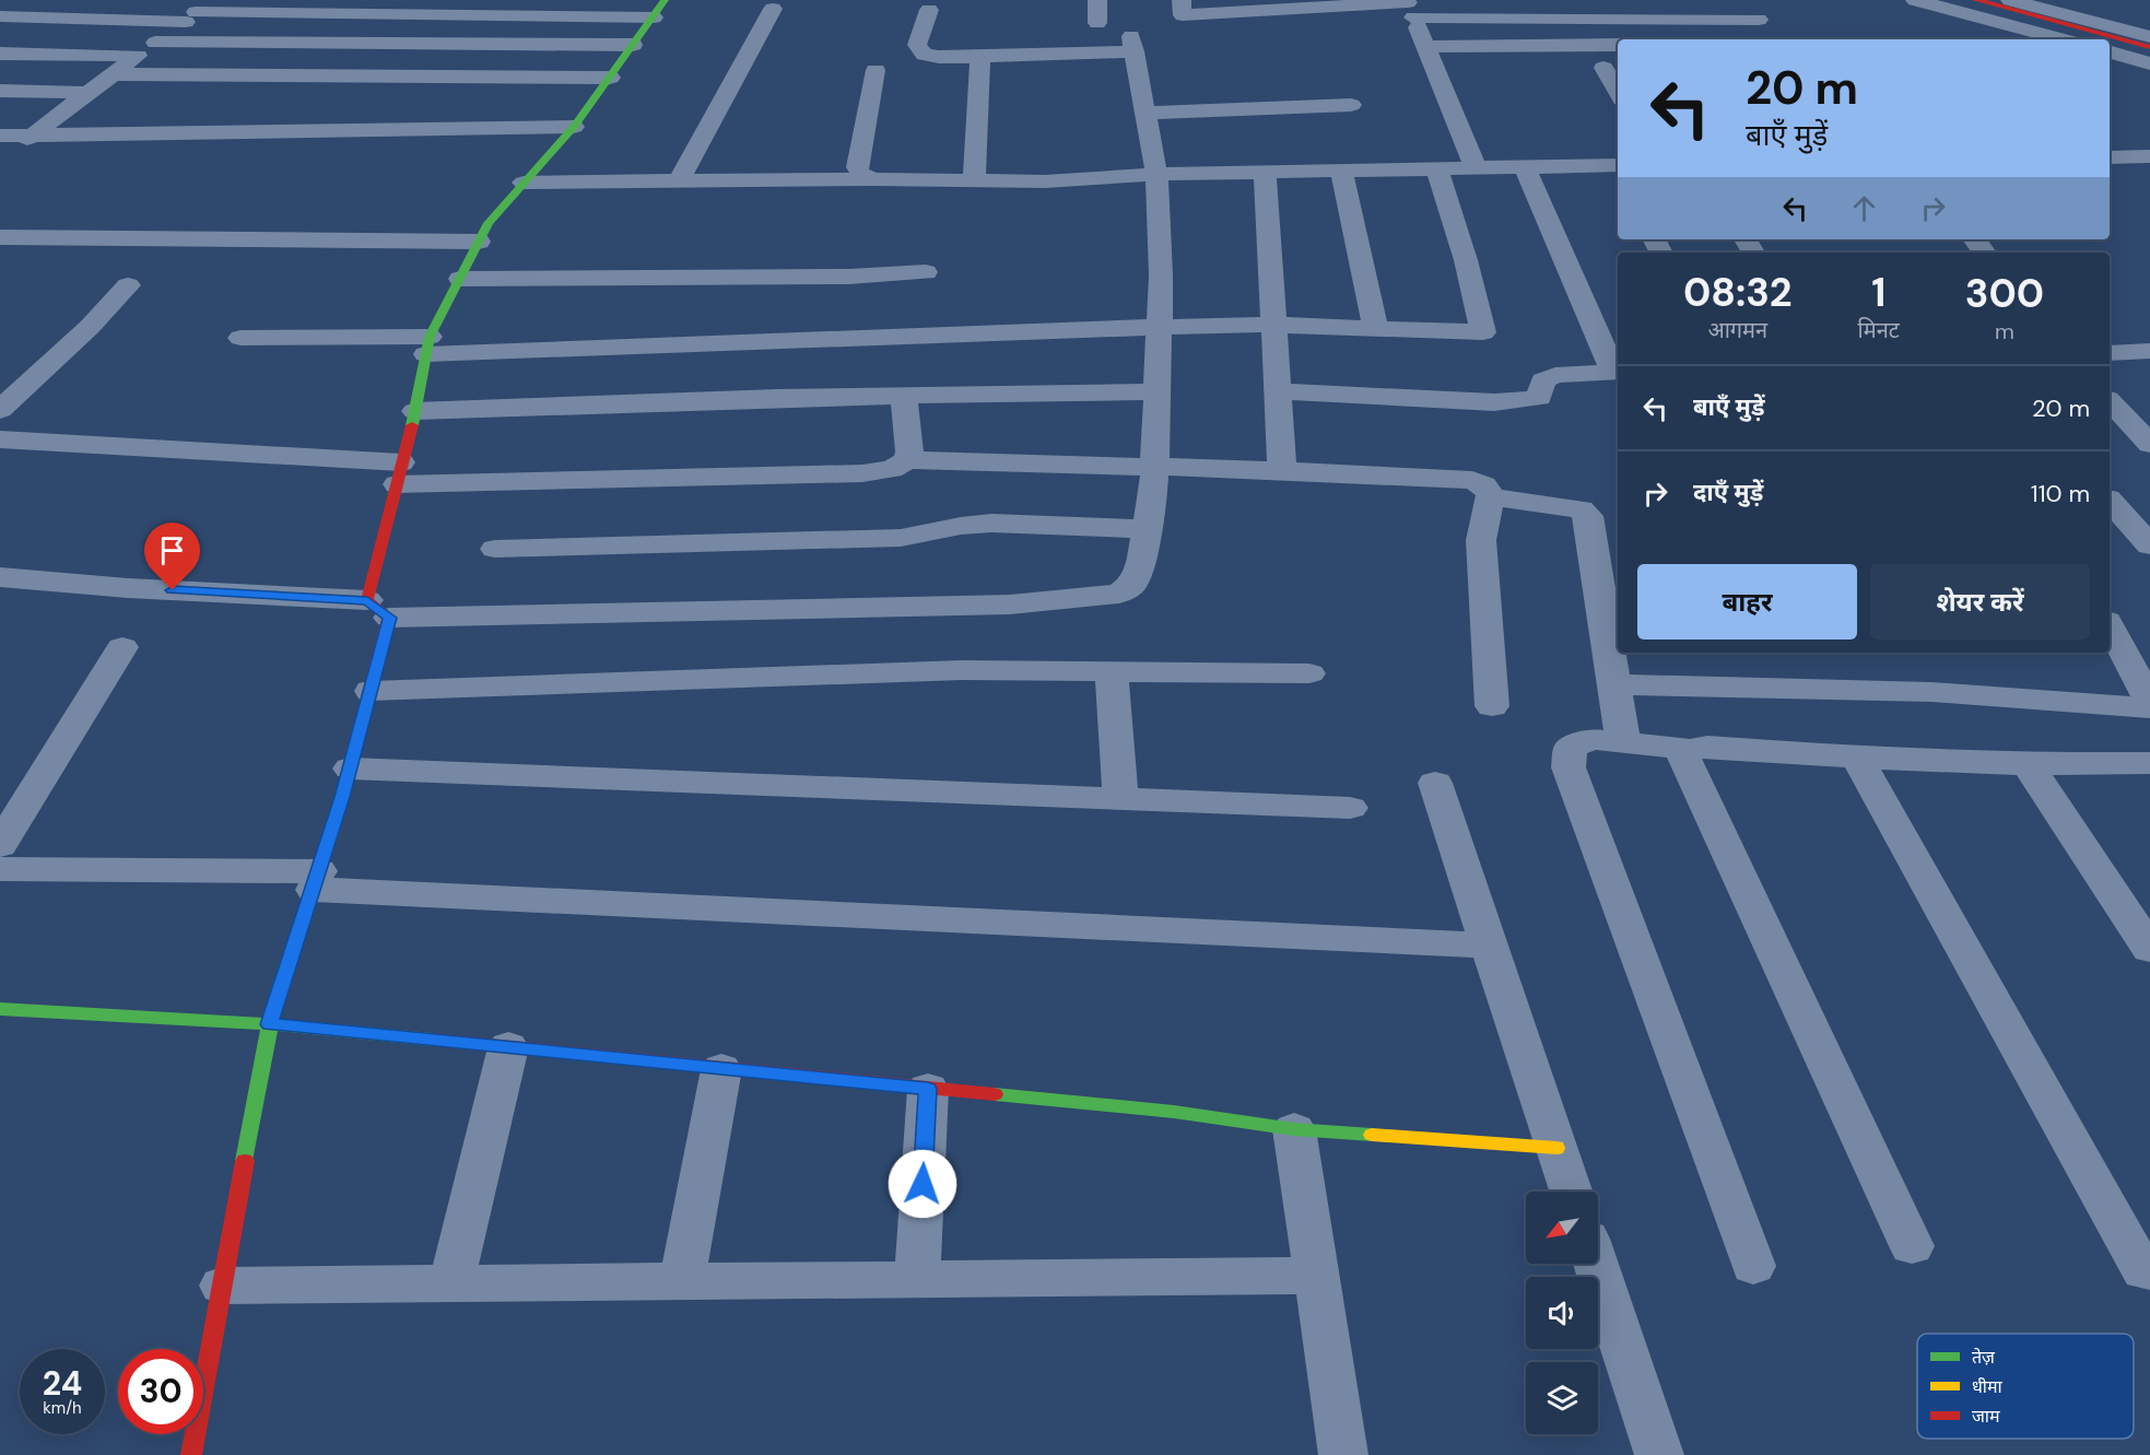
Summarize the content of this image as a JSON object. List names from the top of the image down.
{
  "legend": ["तेज़", "धीमा", "जाम"],
  "north": "bottom left",
  "page": {
    "turn": ["20 m", "बाएँ मुड़ें"],
    "eta": [
      "08:32",
      "आगमन",
      "1",
      "मिनट",
      "300",
      "m"
    ],
    "list": [
      {
        "name": "बाएँ मुड़ें",
        "value": "20 m"
      },
      {
        "name": "दाएँ मुड़ें",
        "value": "110 m"
      }
    ],
    "buttons": ["बाहर", "शेयर करें"],
    "speed": "24 km/h",
    "limit": "30"
  }
}
